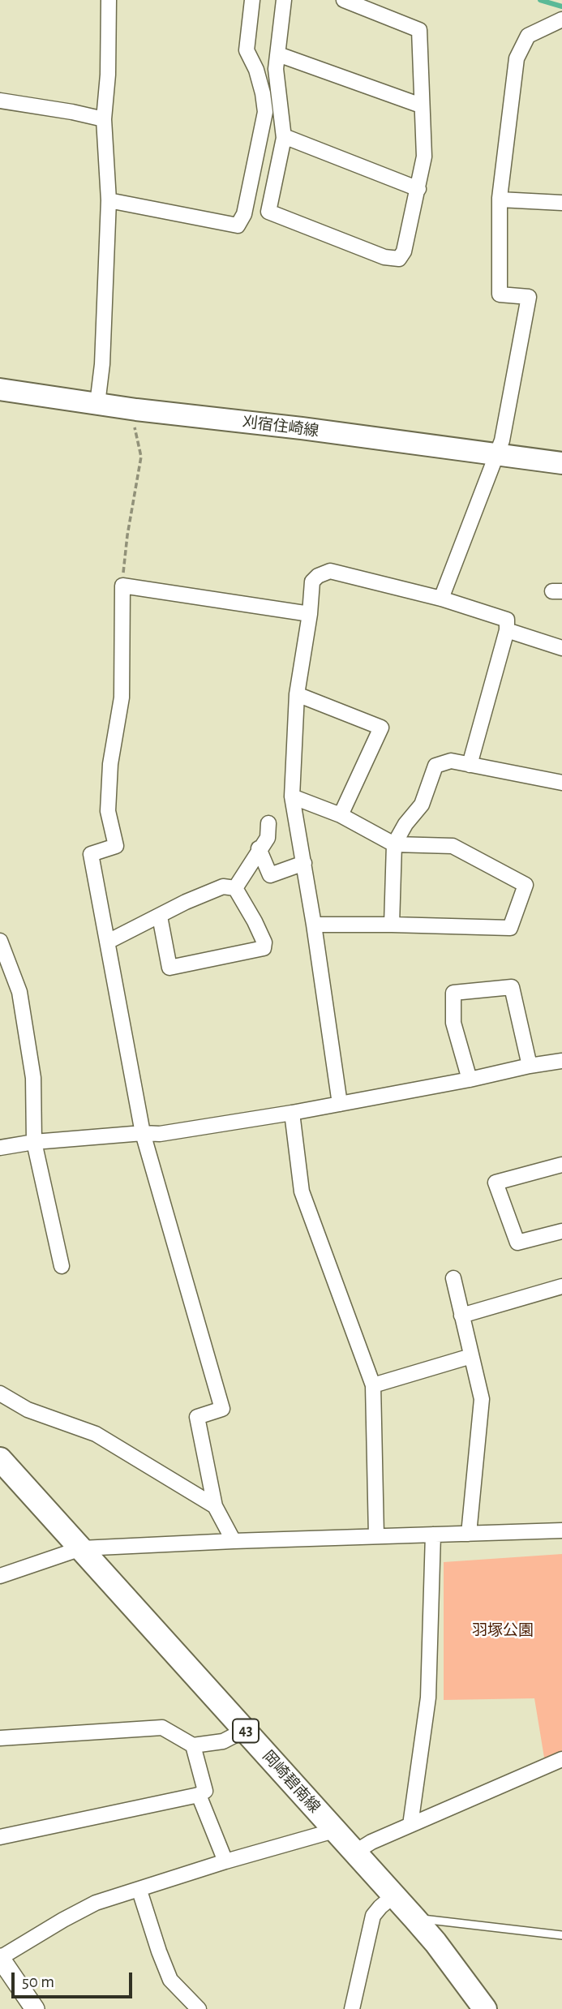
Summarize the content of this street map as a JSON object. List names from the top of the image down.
{
  "streets": {
    "main road": ["刈宿住崎線", "43", "岡崎碧南線"]
  },
  "parks": ["羽塚公園"],
  "scale_bar": "50 m"
}
